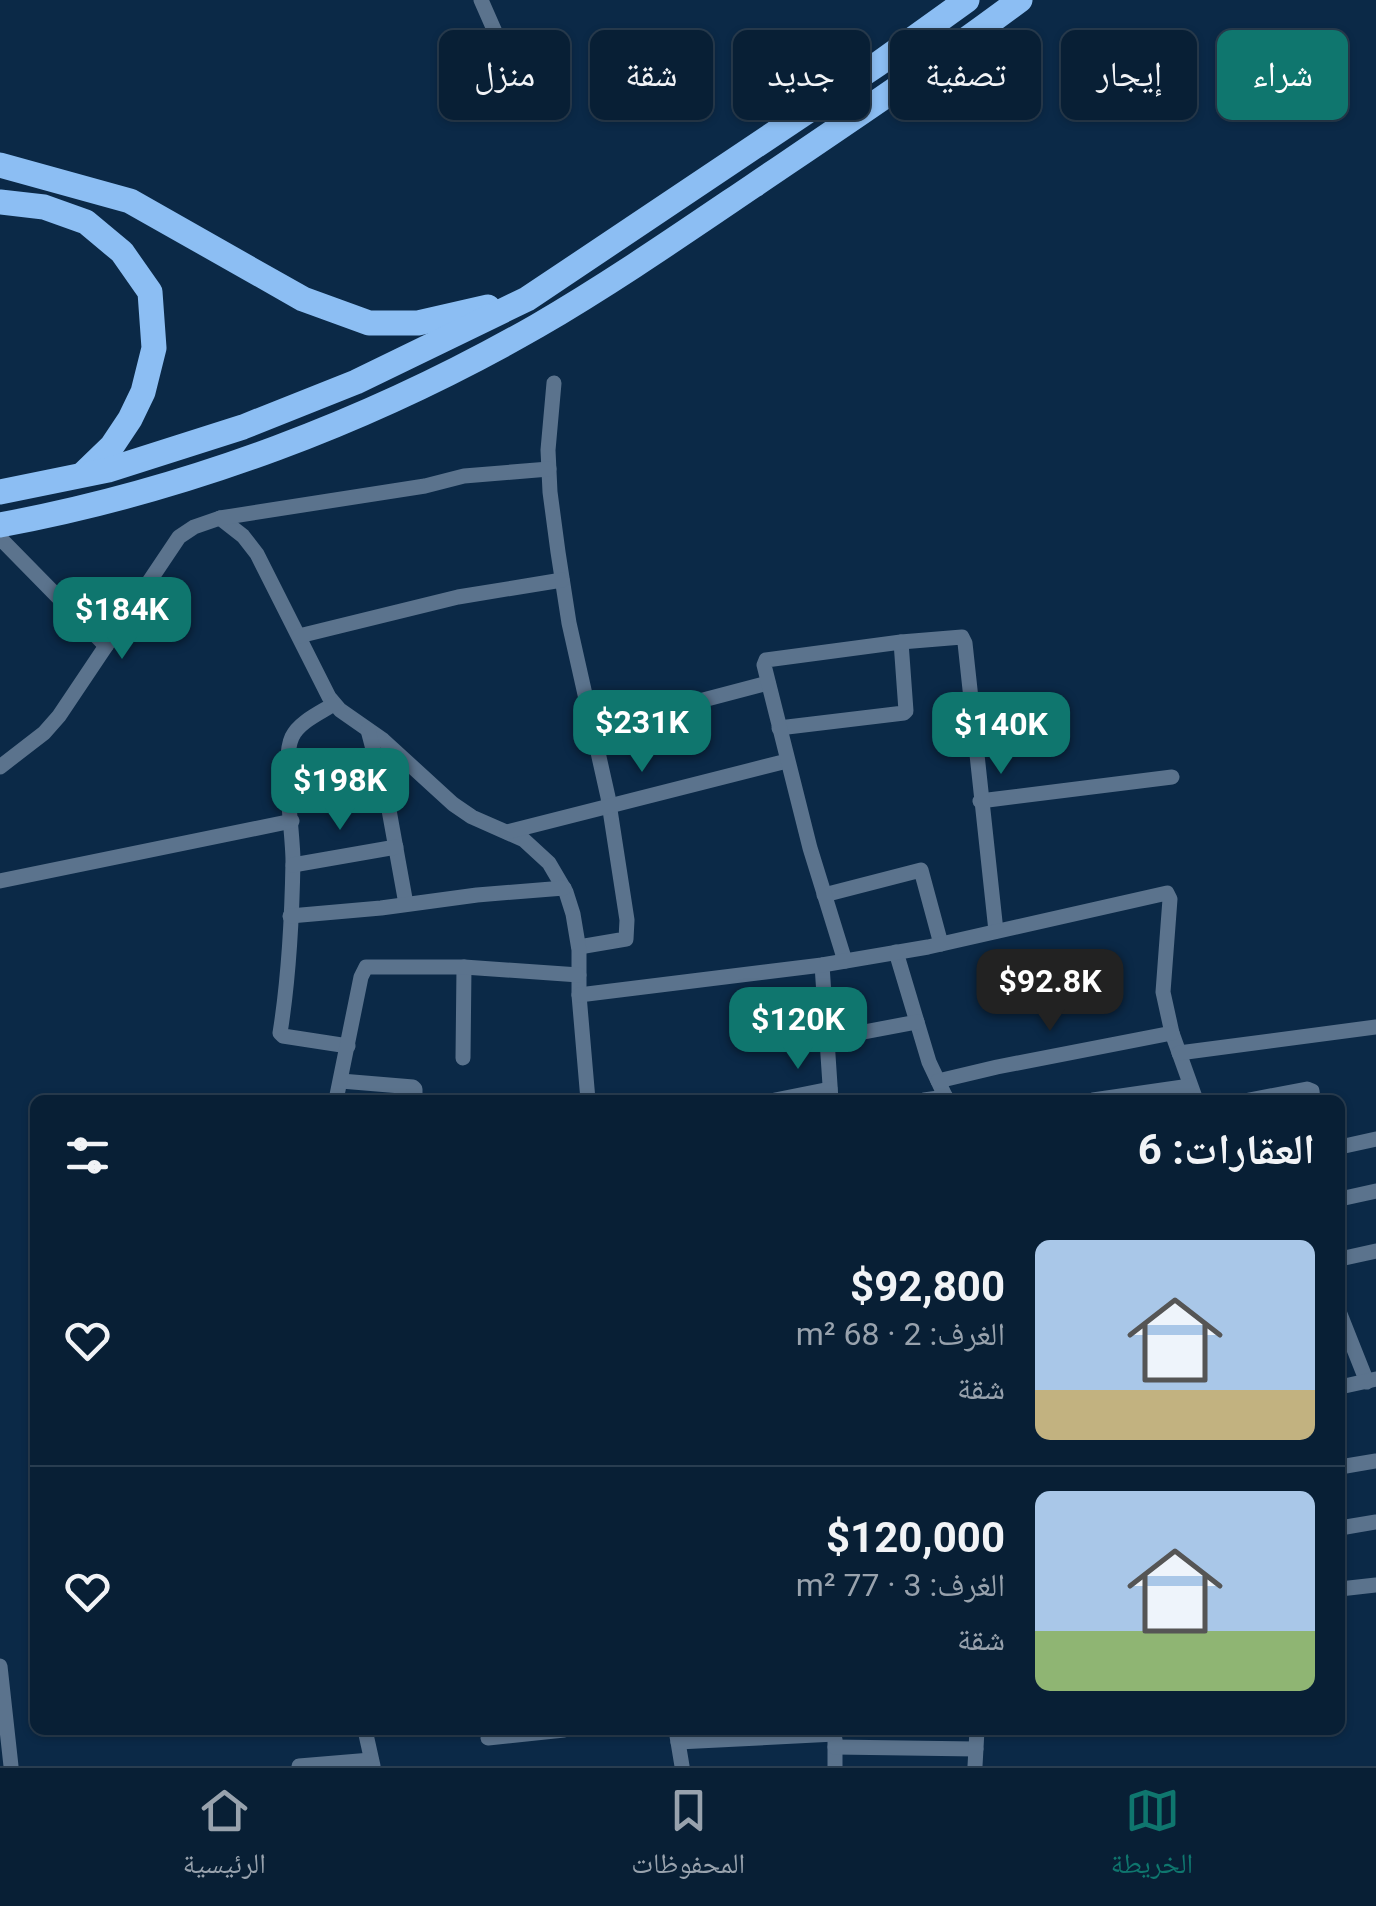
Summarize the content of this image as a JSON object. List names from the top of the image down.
{
  "page": {
    "chip": [
      "شراء",
      "إيجار",
      "تصفية",
      "جديد",
      "شقة",
      "منزل"
    ],
    "price": [
      "$184K",
      "$231K",
      "$140K",
      "$198K",
      "$92.8K",
      "$120K"
    ],
    "heading": "العقارات: 6",
    "list": [
      {
        "name": "$92,800",
        "note": "الغرف: 2 · 68 m² · شقة"
      },
      {
        "name": "$120,000",
        "note": "الغرف: 3 · 77 m² · شقة"
      }
    ],
    "tabs": ["الخريطة", "المحفوظات", "الرئيسية"]
  }
}
